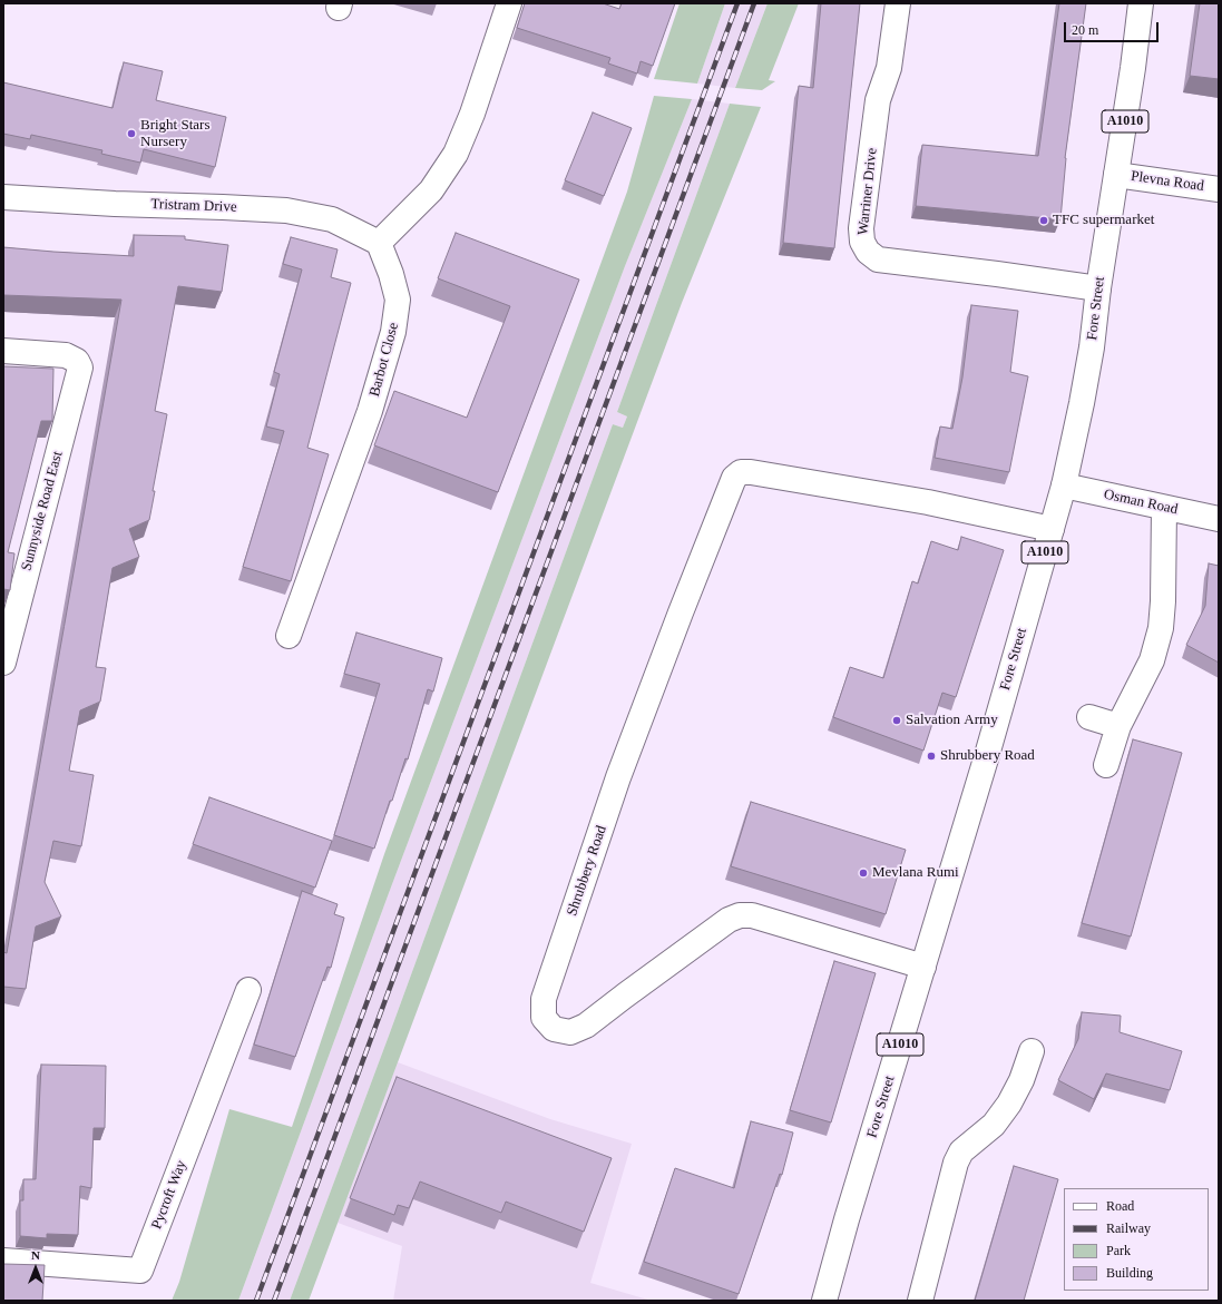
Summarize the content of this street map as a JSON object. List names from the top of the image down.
{
  "streets": {
    "street": [
      "A1010",
      "Plevna Road",
      "Warriner Drive",
      "Tristram Drive",
      "Fore Street",
      "Barbot Close",
      "Osman Road",
      "Sunnyside Road East",
      "Shrubbery Road",
      "Pycroft Way"
    ]
  },
  "crossings": [
    ["Plevna Road", "Fore Street"],
    ["Warriner Drive", "Fore Street"],
    ["Tristram Drive", "Barbot Close"],
    ["Fore Street", "Osman Road"],
    ["Fore Street", "Shrubbery Road"]
  ],
  "places": [
    "Bright Stars Nursery",
    "TFC supermarket",
    "Salvation Army",
    "Shrubbery Road",
    "Mevlana Rumi"
  ],
  "legend": [
    "Road",
    "Railway",
    "Park",
    "Building"
  ],
  "scale_bar": "20 m",
  "north": "top"
}
